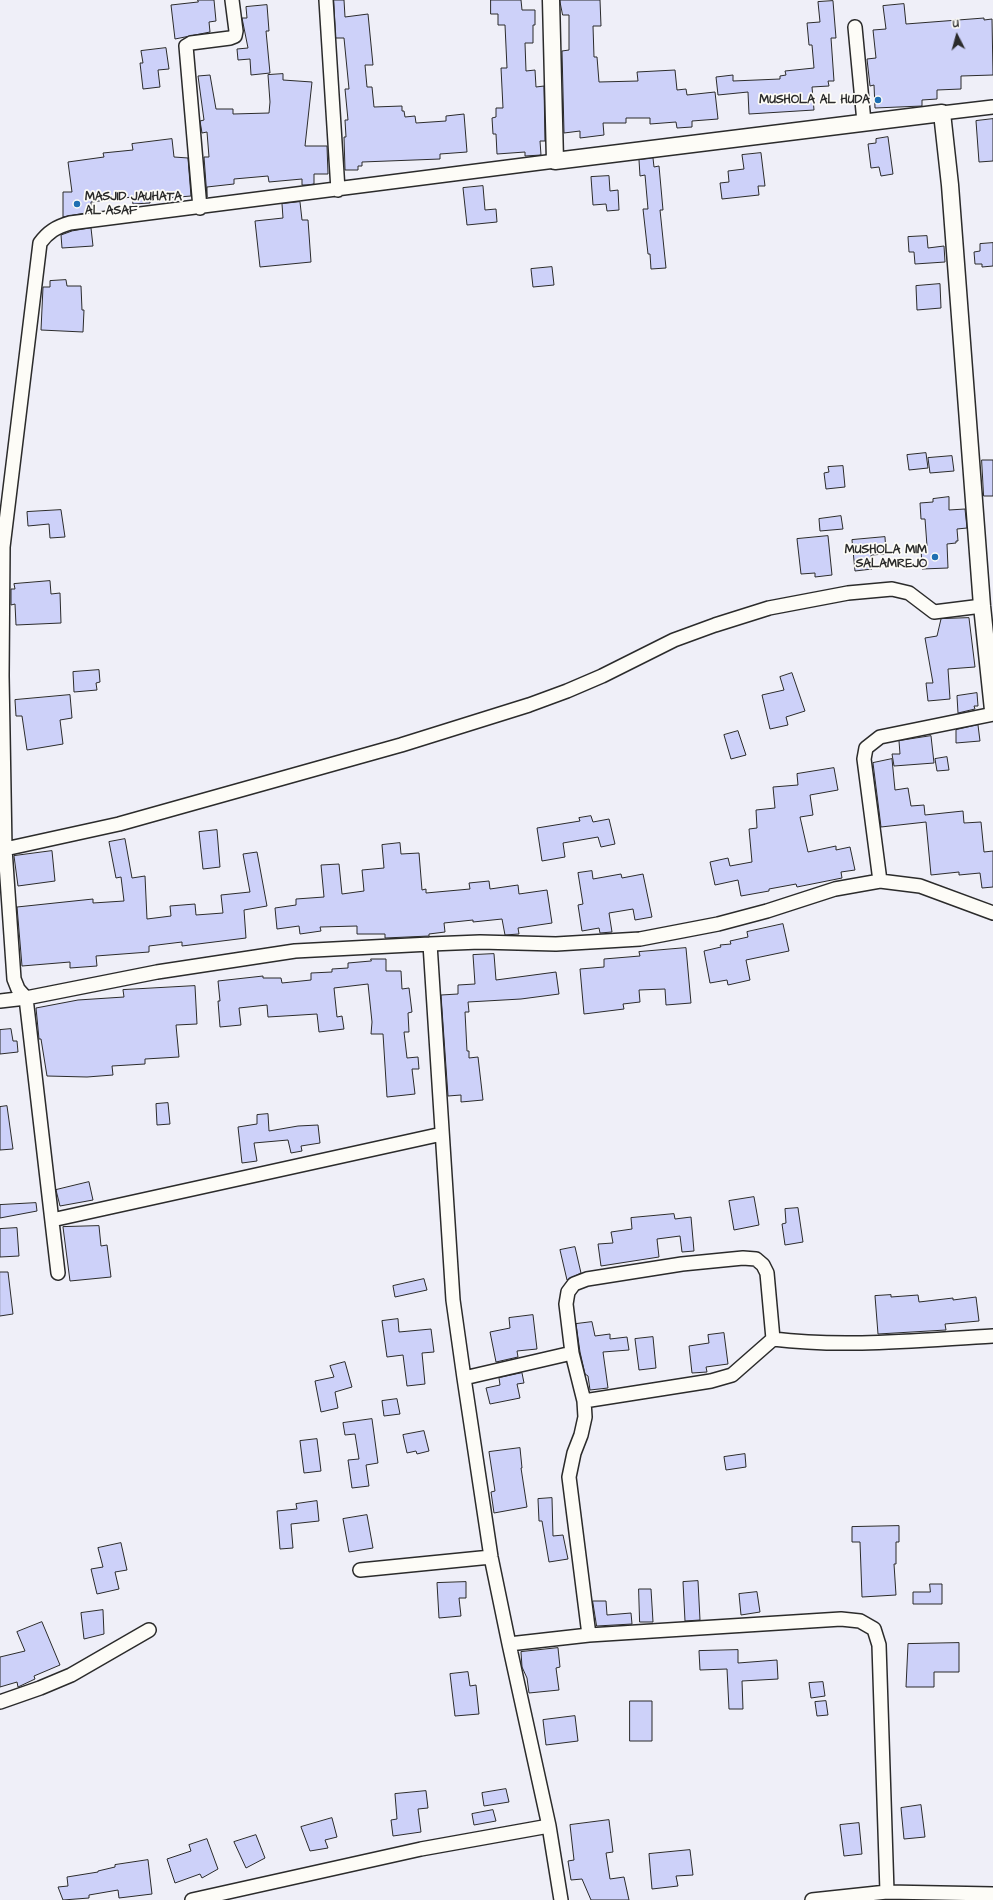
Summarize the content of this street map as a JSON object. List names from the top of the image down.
{
  "places": ["MUSHOLA AL HUDA", "MASJID JAUHATA AL ASAF", "MUSHOLA MIM SALAMREJO"],
  "north": "top"
}
